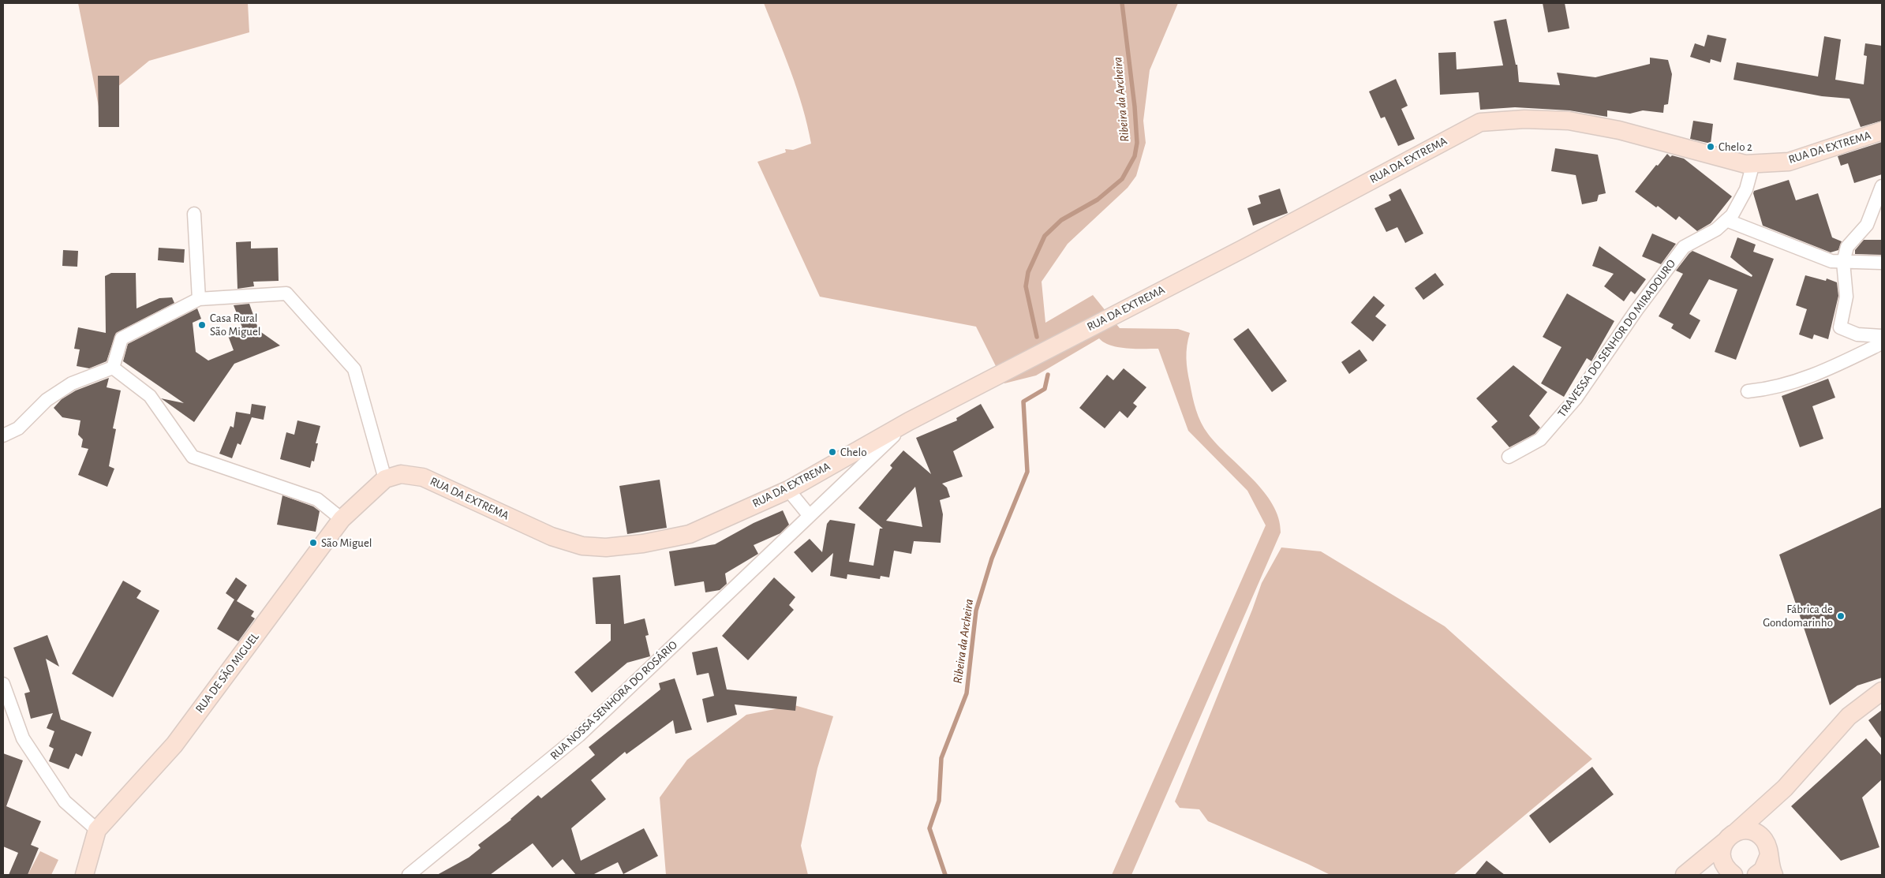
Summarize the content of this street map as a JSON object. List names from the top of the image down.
{
  "streets": {
    "street": [
      "RUA DA EXTREMA",
      "TRAVESSA DO SENHOR DO MIRADOURO",
      "RUA DE SÃO MIGUEL",
      "RUA NOSSA SENHORA DO ROSÁRIO"
    ]
  },
  "crossings": [
    ["RUA DA EXTREMA", "TRAVESSA DO SENHOR DO MIRADOURO"],
    ["RUA DA EXTREMA", "RUA DE SÃO MIGUEL"],
    ["RUA DA EXTREMA", "RUA NOSSA SENHORA DO ROSÁRIO"]
  ],
  "water": ["Ribeira da Archeira"],
  "places": [
    "Chelo 2",
    "Casa Rural São Miguel",
    "Chelo",
    "São Miguel",
    "Fábrica de Gondomarinho"
  ]
}
